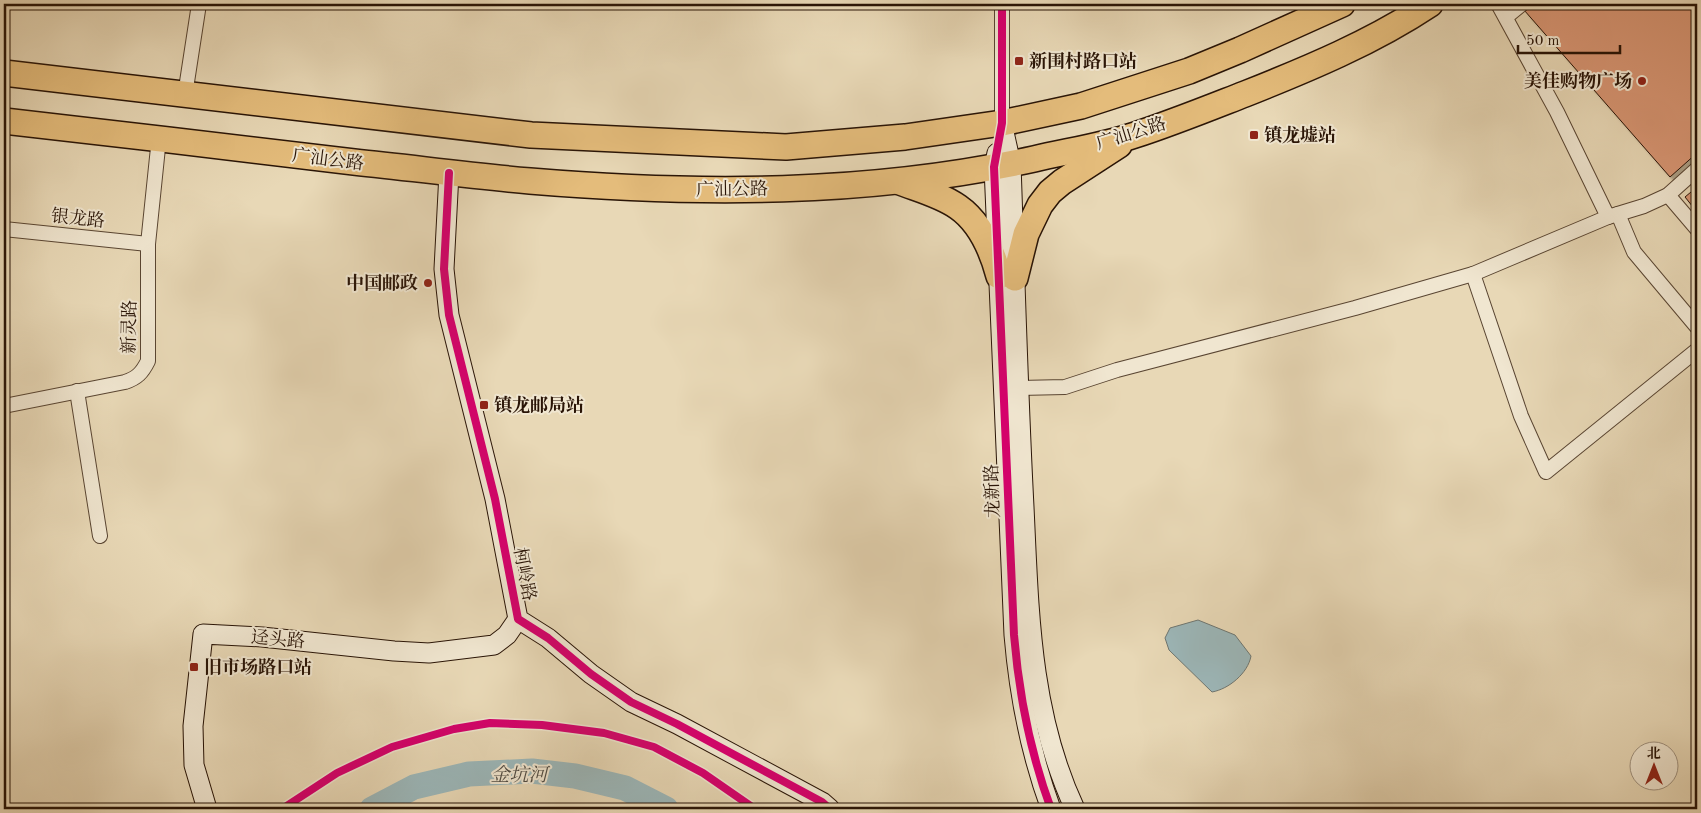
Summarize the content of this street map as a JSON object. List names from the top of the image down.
{
  "streets": {
    "highway": ["广汕公路"],
    "street": [
      "银龙路",
      "新灵路",
      "龙新路",
      "柯岭路",
      "迳头路"
    ]
  },
  "crossings": [
    ["广汕公路", "新灵路"],
    ["广汕公路", "龙新路"],
    ["广汕公路", "柯岭路"],
    ["银龙路", "新灵路"],
    ["柯岭路", "迳头路"]
  ],
  "water": ["金坑河"],
  "places": {
    "transit": [
      "新围村路口站",
      "镇龙墟站",
      "镇龙邮局站",
      "旧市场路口站"
    ],
    "other": ["美佳购物广场", "中国邮政"]
  },
  "scale_bar": "50 m",
  "north": "top"
}
